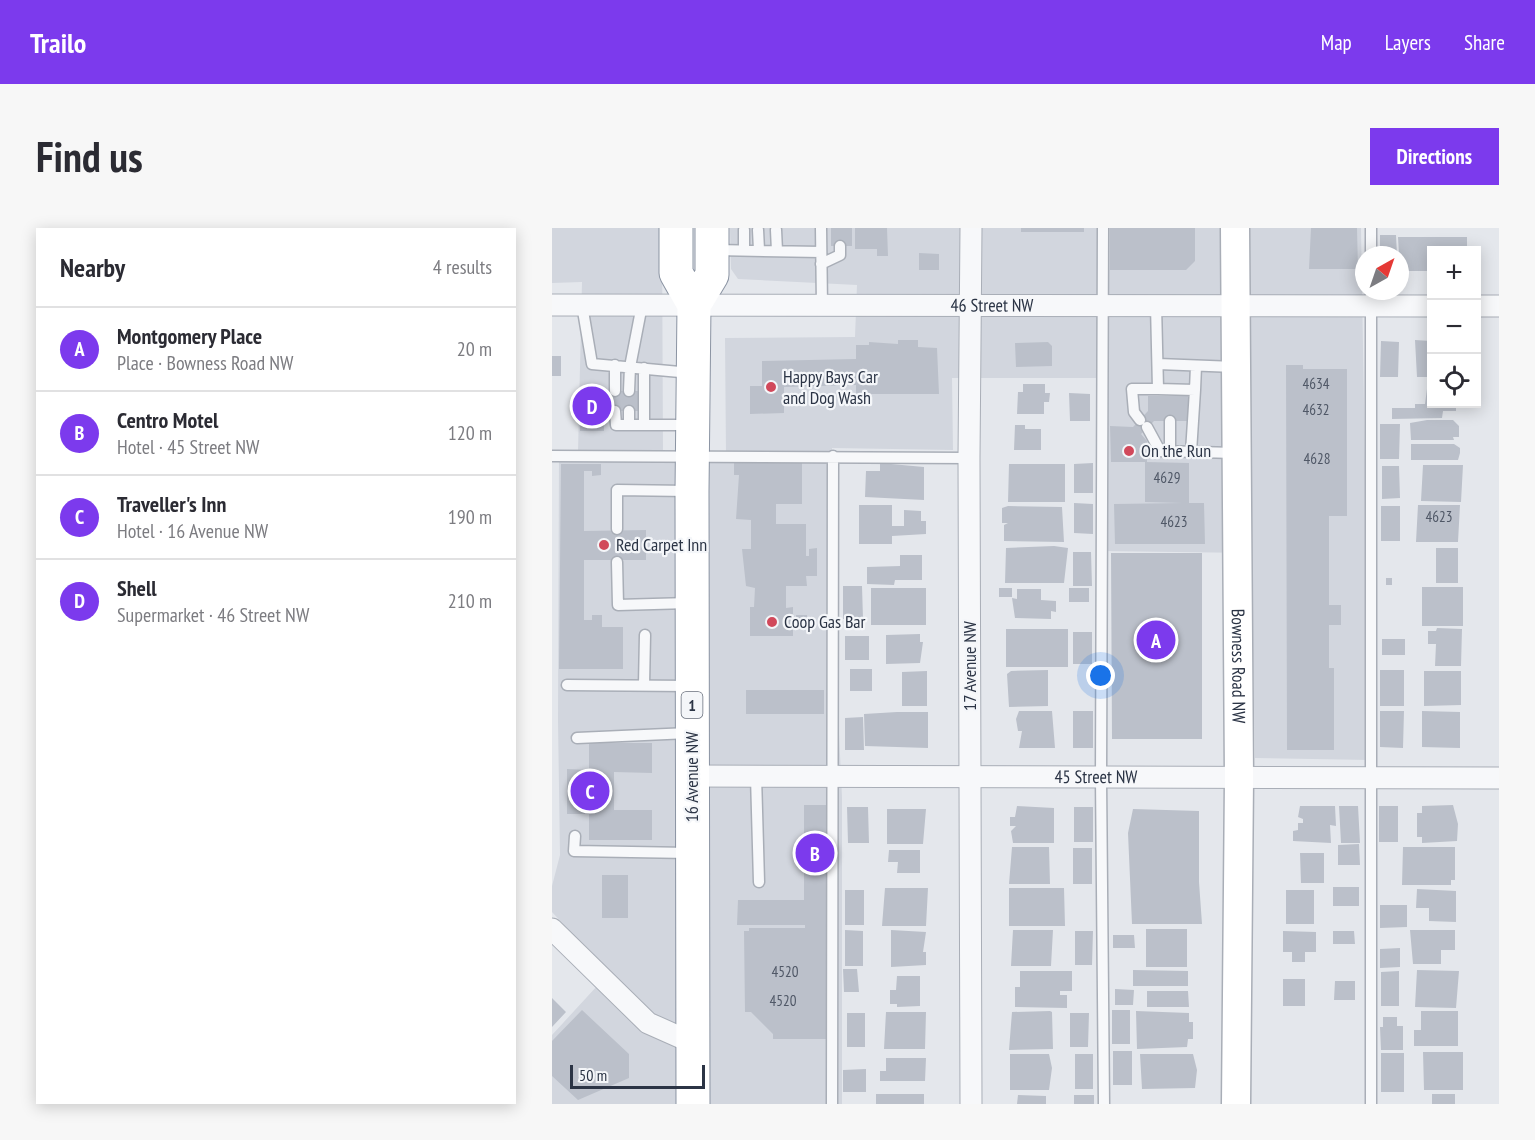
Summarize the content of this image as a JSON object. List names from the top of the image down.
{
  "streets": {
    "highway": ["1", "16 Avenue NW"],
    "street": [
      "46 Street NW",
      "17 Avenue NW",
      "Bowness Road NW",
      "45 Street NW"
    ]
  },
  "crossings": [
    ["46 Street NW", "17 Avenue NW"],
    ["46 Street NW", "Bowness Road NW"],
    ["46 Street NW", "16 Avenue NW"],
    ["17 Avenue NW", "45 Street NW"],
    ["Bowness Road NW", "45 Street NW"],
    ["16 Avenue NW", "45 Street NW"]
  ],
  "places": [
    "Happy Bays Car and Dog Wash",
    "On the Run",
    "Red Carpet Inn",
    "Coop Gas Bar"
  ],
  "house_numbers": [
    "4634",
    "4632",
    "4628",
    "4629",
    "4623",
    "4623",
    "4520",
    "4520"
  ],
  "scale_bar": "50 m",
  "north": "top right",
  "page": {
    "header": "Trailo",
    "nav": ["Map", "Layers", "Share"],
    "buttons": "Directions",
    "title": "Find us",
    "heading": ["Nearby", "4 results"],
    "map_buttons": ["+", "−"],
    "list": [
      {
        "mark": "A",
        "name": "Montgomery Place",
        "note": "Place · Bowness Road NW",
        "value": "20 m"
      },
      {
        "mark": "B",
        "name": "Centro Motel",
        "note": "Hotel · 45 Street NW",
        "value": "120 m"
      },
      {
        "mark": "C",
        "name": "Traveller's Inn",
        "note": "Hotel · 16 Avenue NW",
        "value": "190 m"
      },
      {
        "mark": "D",
        "name": "Shell",
        "note": "Supermarket · 46 Street NW",
        "value": "210 m"
      }
    ],
    "pins": [
      "D",
      "A",
      "C",
      "B"
    ],
    "scale": "50 m"
  }
}
